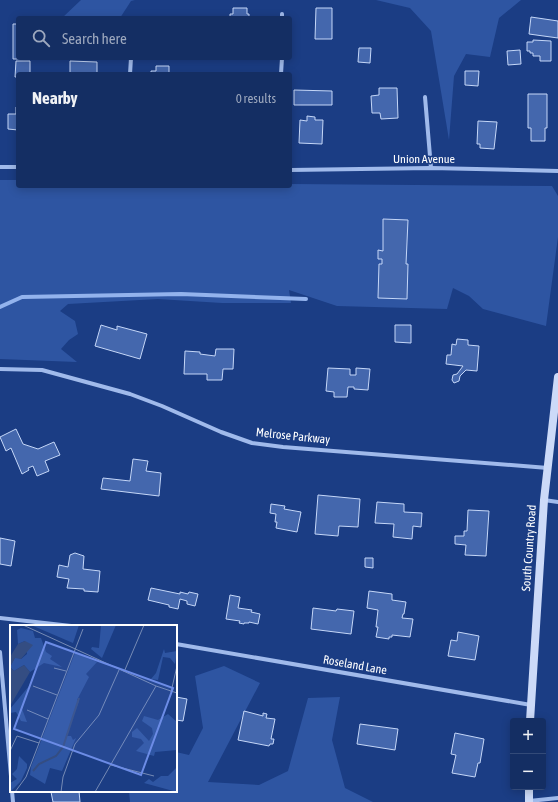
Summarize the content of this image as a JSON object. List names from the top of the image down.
{
  "streets": {
    "main road": ["South Country Road"],
    "street": ["Union Avenue", "Melrose Parkway", "Roseland Lane"]
  },
  "crossings": [
    ["Melrose Parkway", "South Country Road"],
    ["South Country Road", "Roseland Lane"]
  ],
  "page": {
    "search": "Search here",
    "heading": ["Nearby", "0 results"],
    "map_buttons": ["+", "−"]
  }
}
